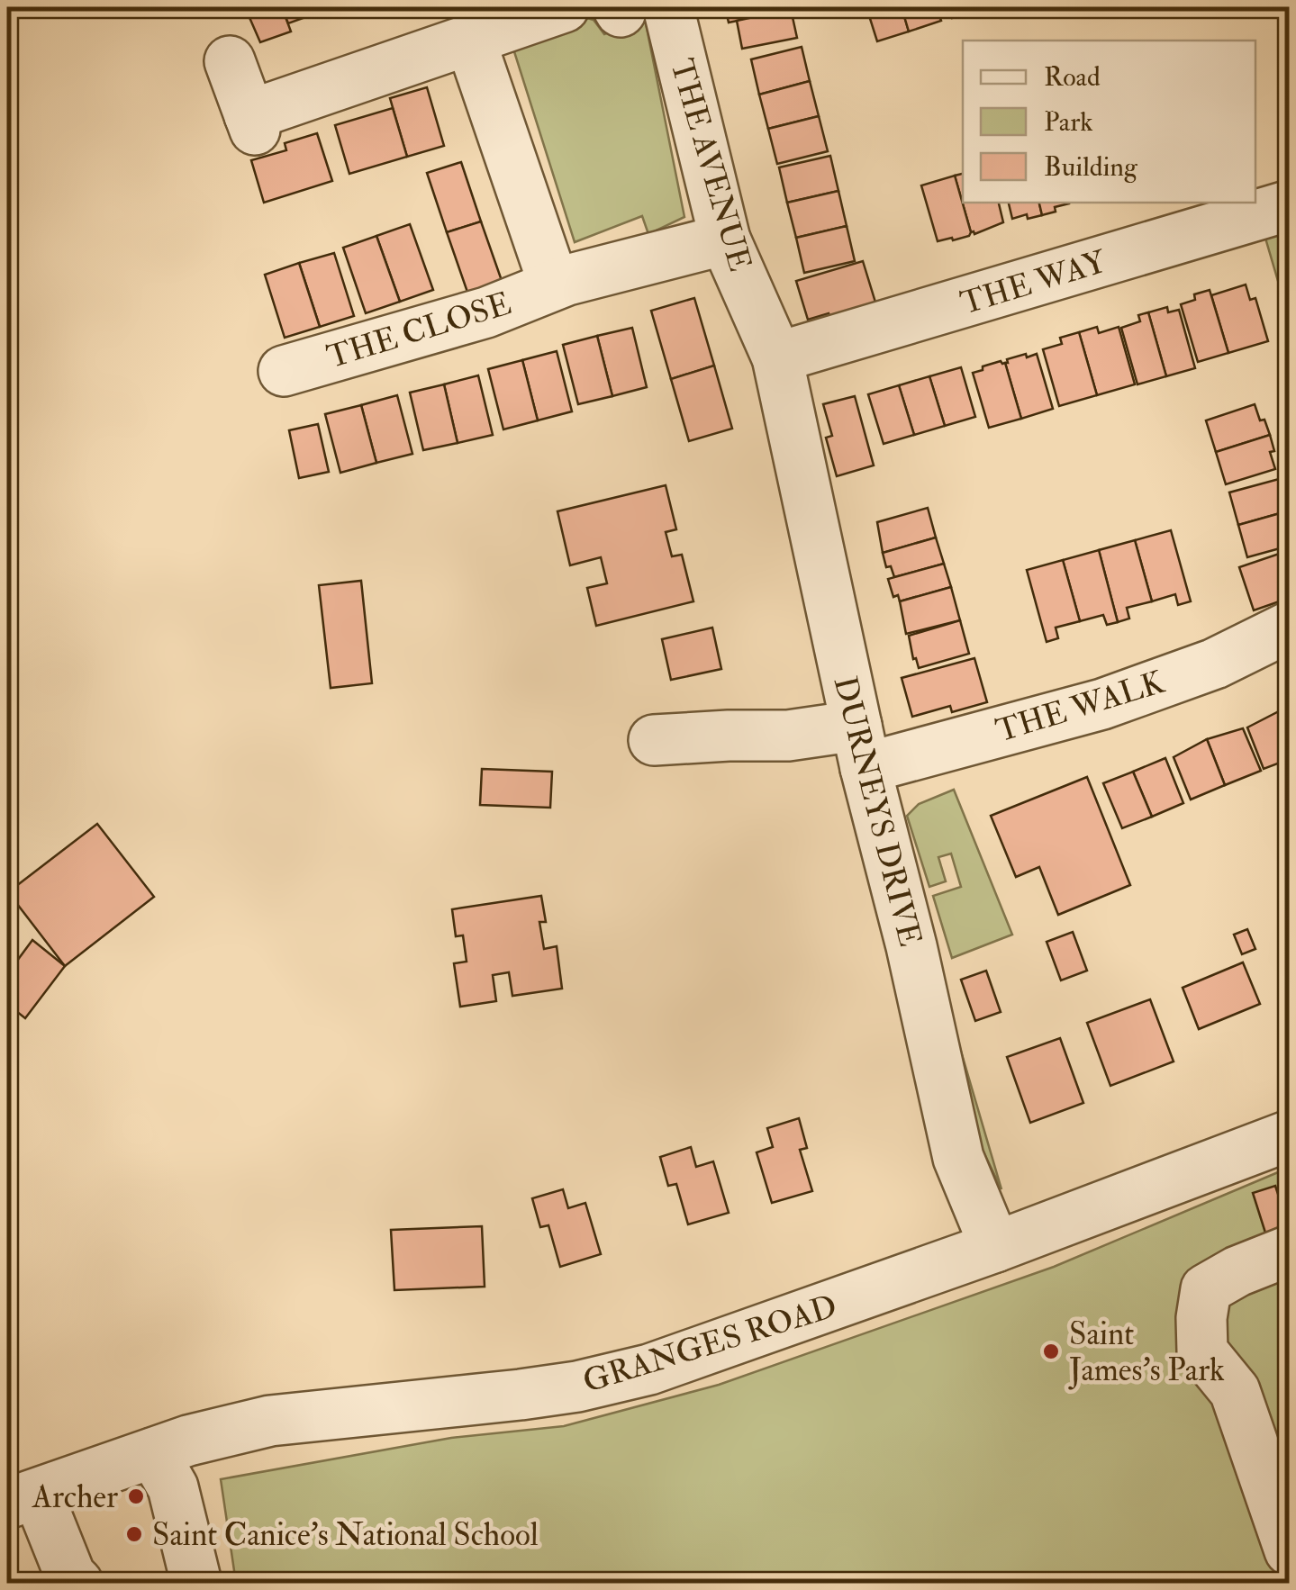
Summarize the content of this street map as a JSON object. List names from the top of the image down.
{
  "streets": {
    "street": [
      "THE AVENUE",
      "THE WAY",
      "THE CLOSE",
      "THE WALK",
      "DURNEYS DRIVE",
      "GRANGES ROAD"
    ]
  },
  "crossings": [
    ["THE AVENUE", "THE WAY"],
    ["THE AVENUE", "THE CLOSE"],
    ["THE AVENUE", "DURNEYS DRIVE"],
    ["THE WAY", "DURNEYS DRIVE"],
    ["THE WALK", "DURNEYS DRIVE"],
    ["DURNEYS DRIVE", "GRANGES ROAD"]
  ],
  "places": ["Saint James's Park", "Archer", "Saint Canice's National School"],
  "legend": ["Road", "Park", "Building"]
}
